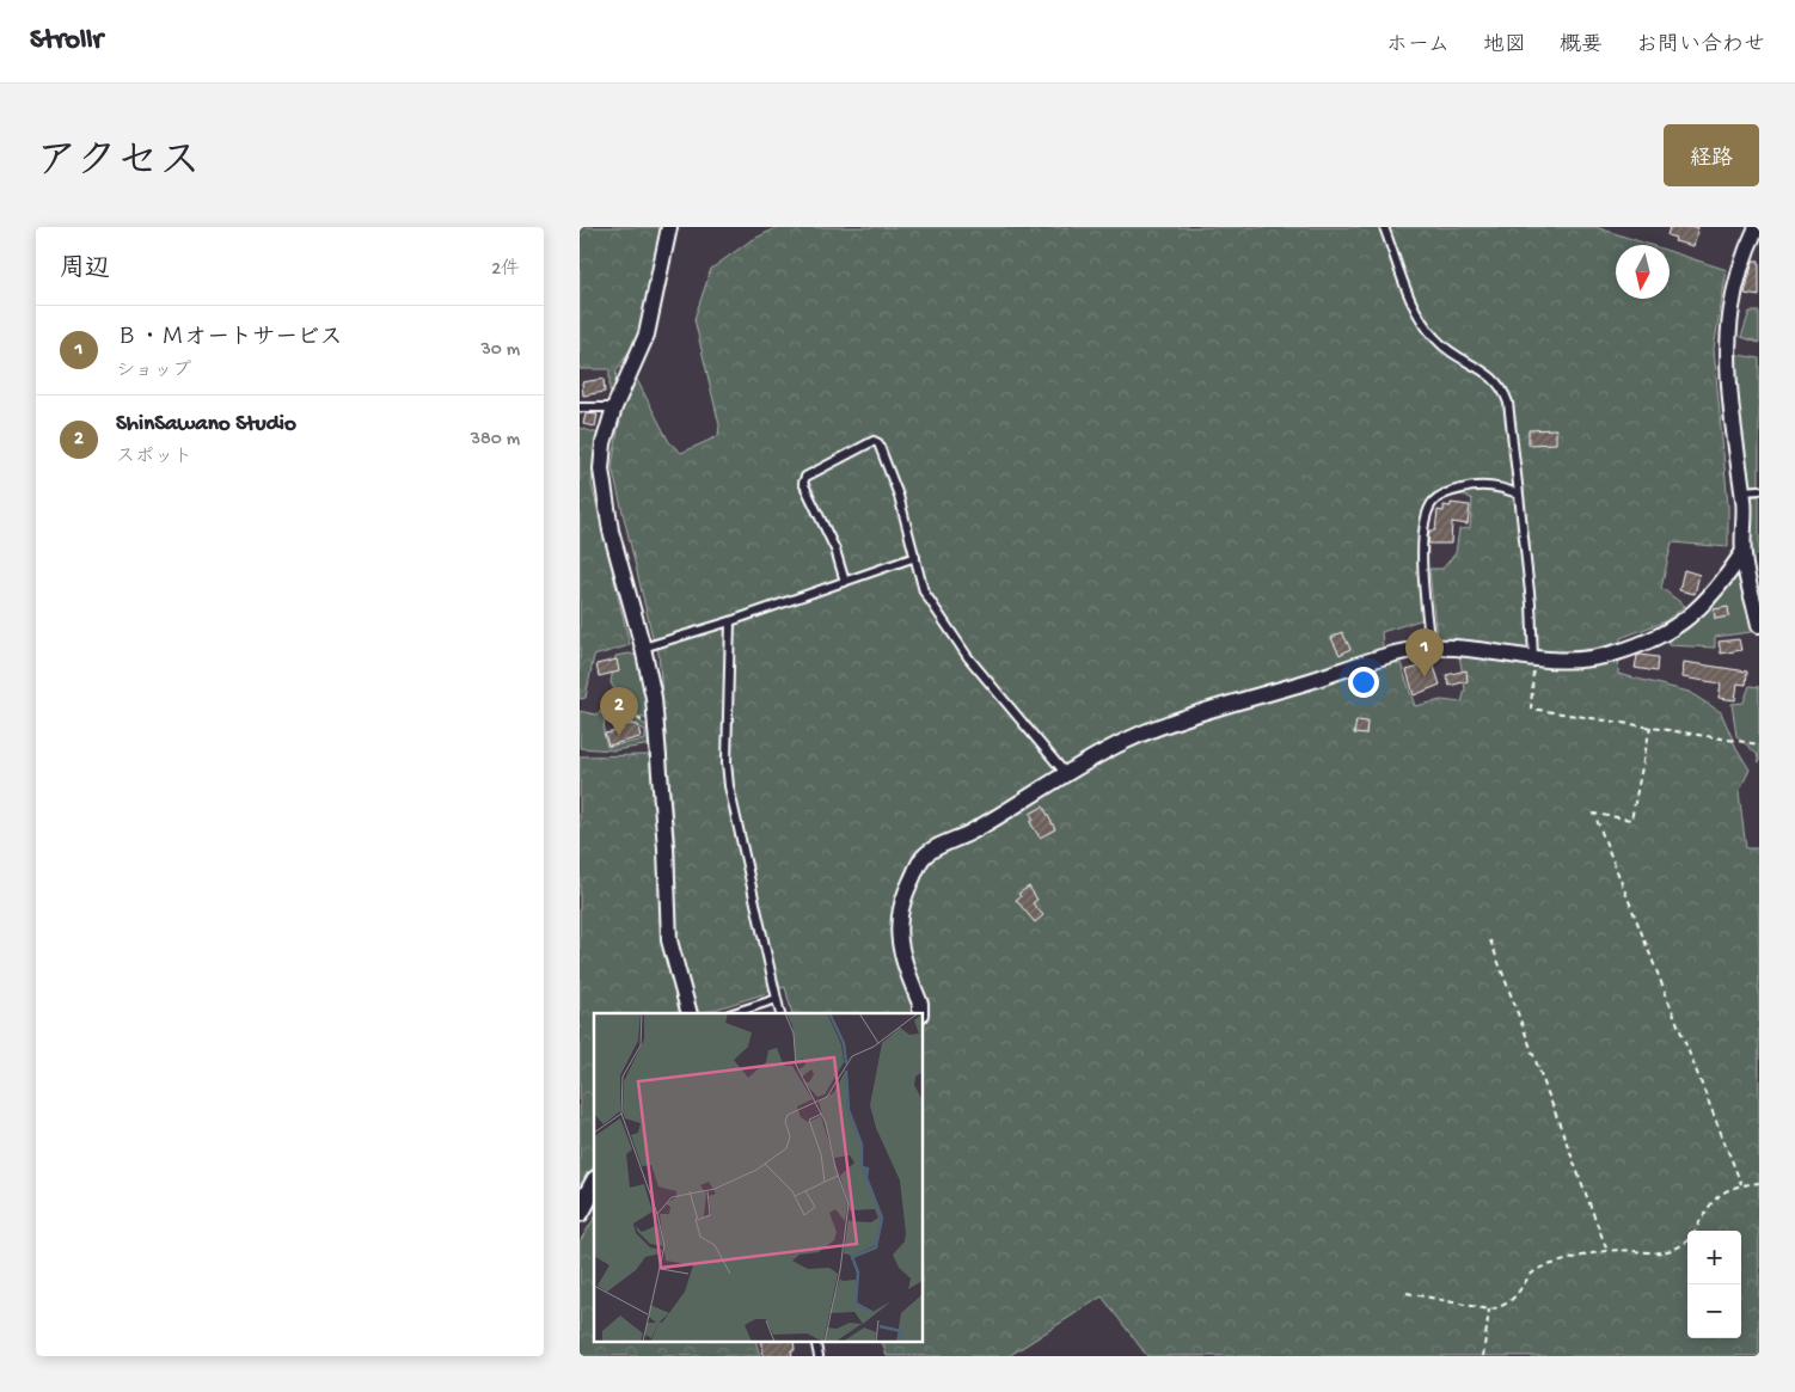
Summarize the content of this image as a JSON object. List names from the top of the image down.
{
  "north": "bottom",
  "page": {
    "header": "Strollr",
    "nav": [
      "ホーム",
      "地図",
      "概要",
      "お問い合わせ"
    ],
    "title": "アクセス",
    "buttons": "経路",
    "heading": ["周辺", "2件"],
    "list": [
      {
        "mark": "1",
        "name": "Ｂ・Ｍオートサービス",
        "note": "ショップ",
        "value": "30 m"
      },
      {
        "mark": "2",
        "name": "ShinSawano Studio",
        "note": "スポット",
        "value": "380 m"
      }
    ],
    "pins": ["1", "2"],
    "map_buttons": ["+", "−"]
  }
}
